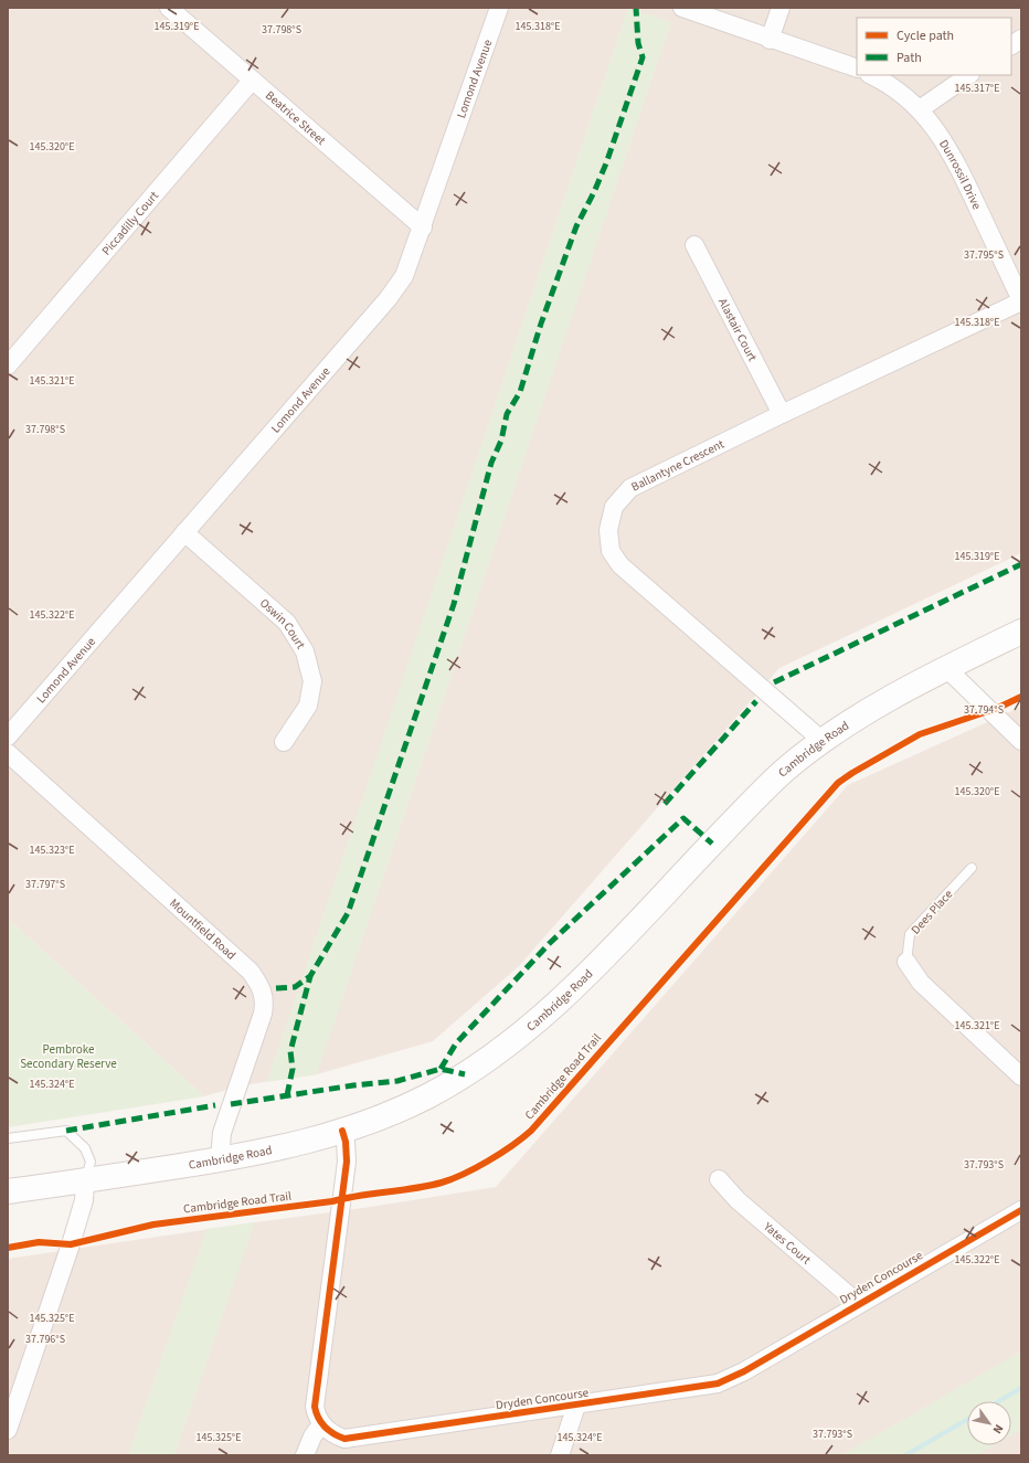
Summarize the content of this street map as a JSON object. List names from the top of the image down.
{
  "streets": {
    "main road": ["Cambridge Road"],
    "street": [
      "Lomond Avenue",
      "Beatrice Street",
      "Dunrossil Drive",
      "Piccadilly Court",
      "Alastair Court",
      "Ballantyne Crescent",
      "Oswin Court",
      "Mountfield Road",
      "Yates Court",
      "Dryden Concourse"
    ],
    "lane": ["Dees Place"],
    "cycle path": ["Cambridge Road Trail"]
  },
  "crossings": [
    ["Lomond Avenue", "Beatrice Street"],
    ["Lomond Avenue", "Oswin Court"],
    ["Beatrice Street", "Piccadilly Court"],
    ["Dunrossil Drive", "Ballantyne Crescent"],
    ["Alastair Court", "Ballantyne Crescent"],
    ["Ballantyne Crescent", "Cambridge Road"],
    ["Cambridge Road", "Mountfield Road"],
    ["Yates Court", "Dryden Concourse"]
  ],
  "parks": ["Pembroke Secondary Reserve"],
  "legend": ["Cycle path", "Path"],
  "north": "bottom right",
  "coordinates": [
    "145.319°E",
    "145.318°E",
    "37.798°S",
    "145.317°E",
    "145.320°E",
    "37.795°S",
    "145.321°E",
    "145.322°E",
    "37.794°S",
    "145.323°E",
    "37.797°S",
    "145.324°E",
    "37.793°S",
    "145.325°E",
    "37.796°S"
  ]
}
